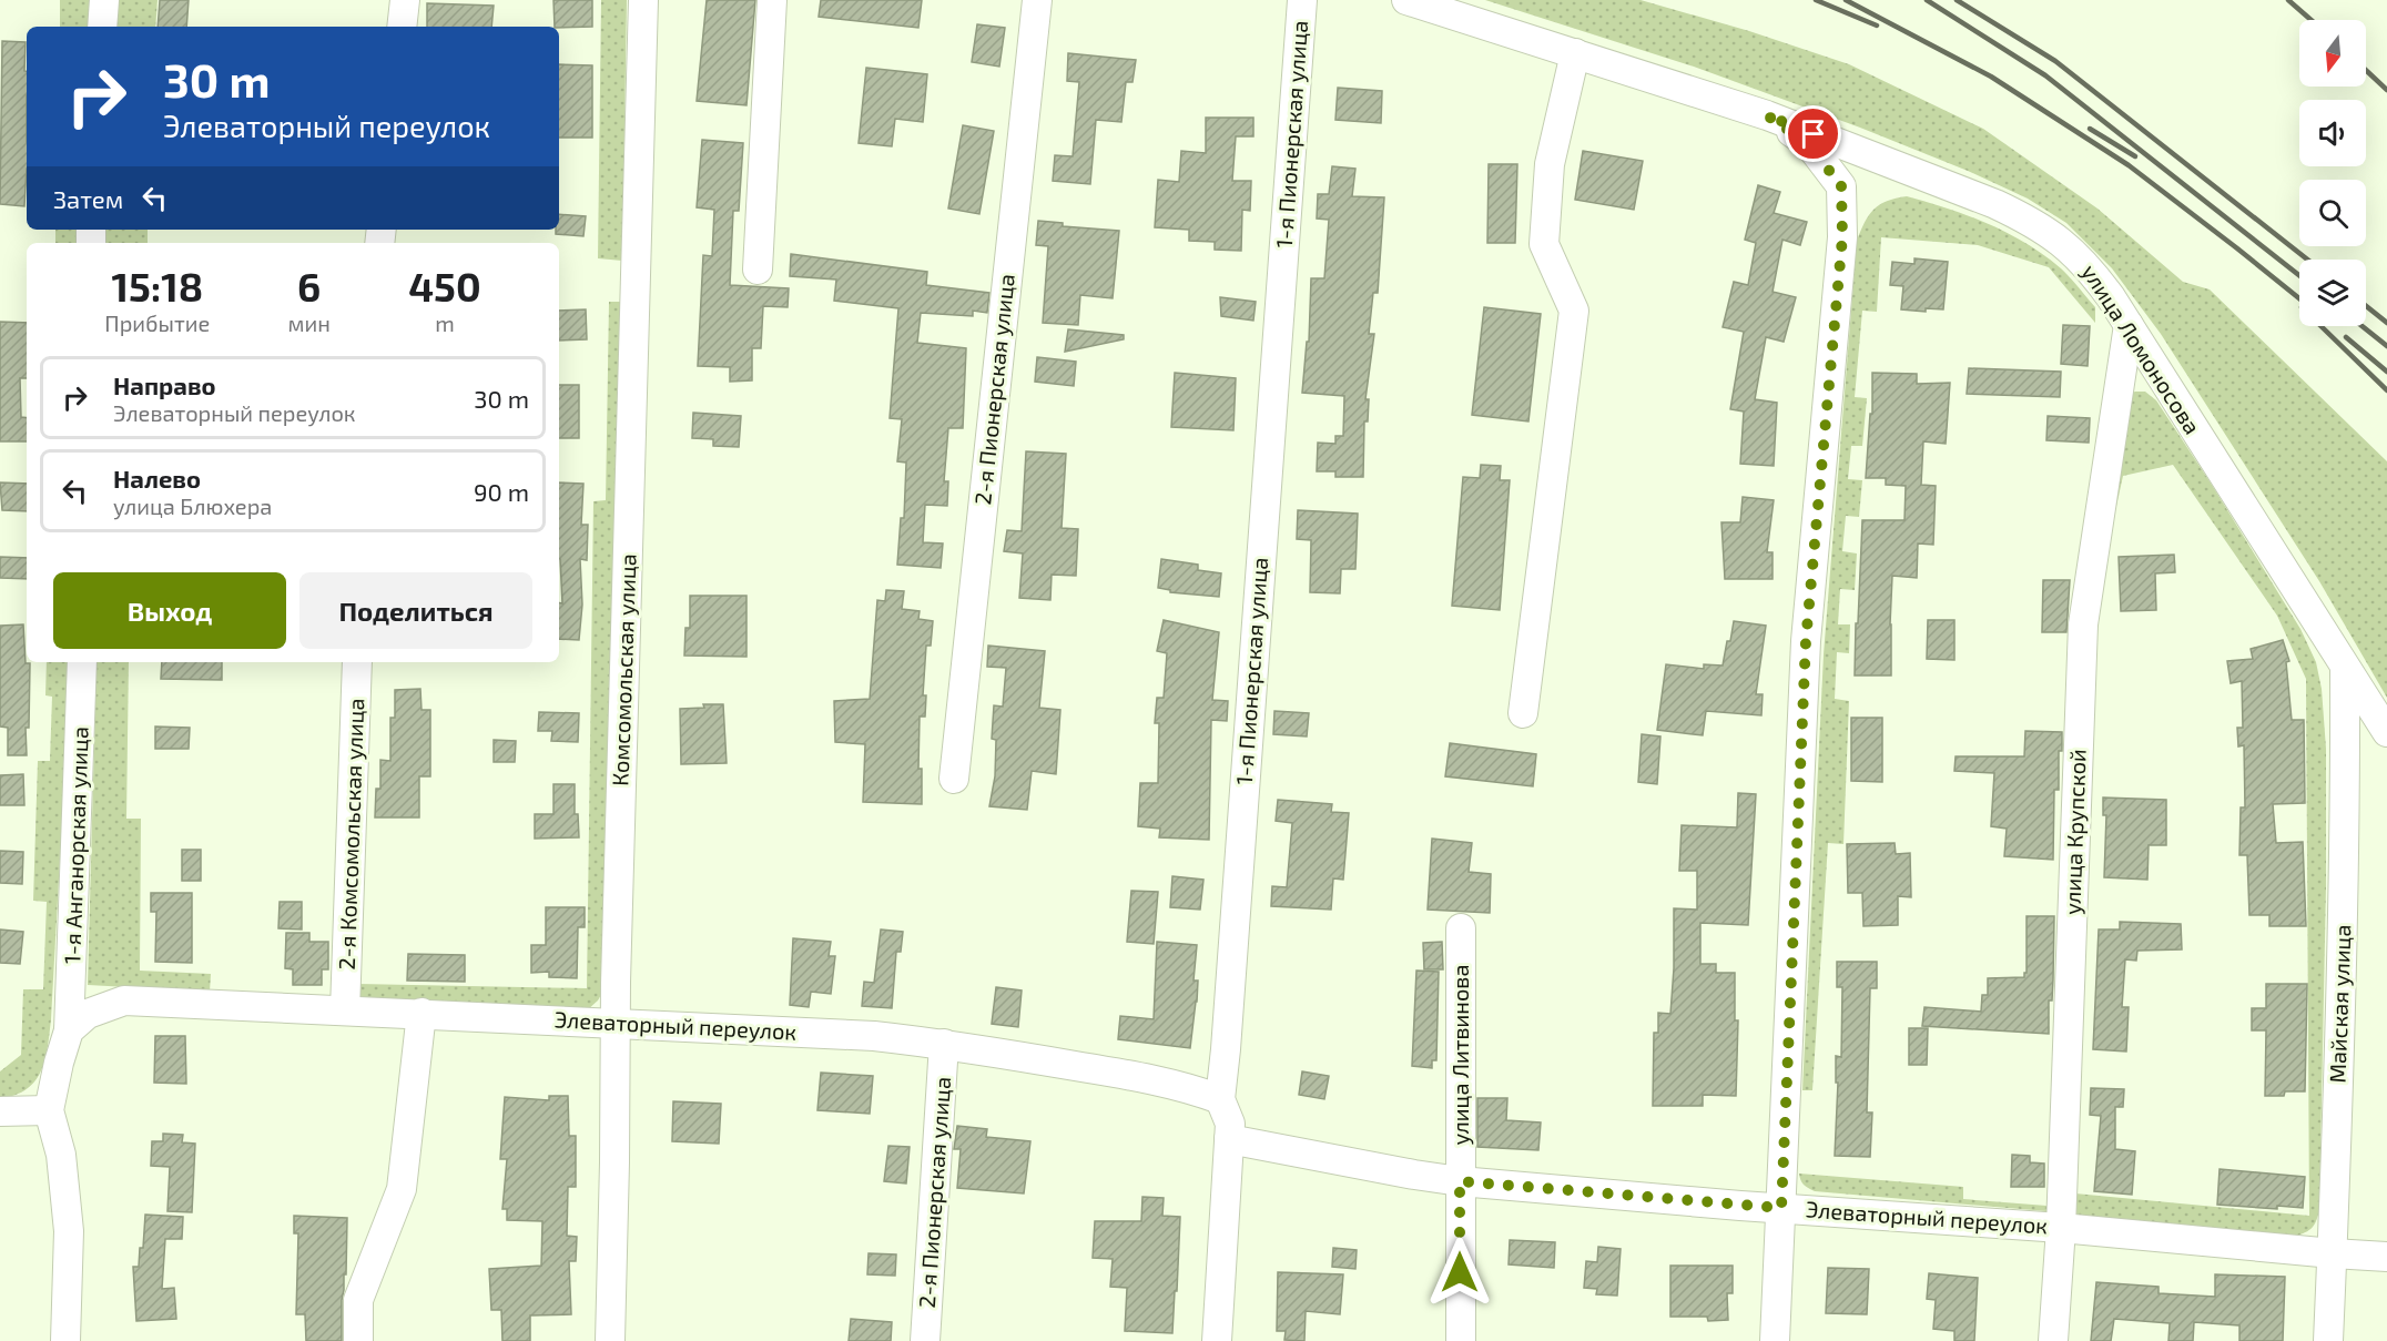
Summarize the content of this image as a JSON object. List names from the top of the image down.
{
  "streets": {
    "street": [
      "1-я Пионерская улица",
      "улица Ломоносова",
      "2-я Пионерская улица",
      "Комсомольская улица",
      "улица Крупской",
      "2-я Комсомольская улица",
      "1-я Анганорская улица",
      "Майская улица",
      "Элеваторный переулок",
      "улица Литвинова"
    ]
  },
  "crossings": [
    ["1-я Пионерская улица", "Элеваторный переулок"],
    ["улица Ломоносова", "улица Крупской"],
    ["улица Ломоносова", "Майская улица"],
    ["2-я Пионерская улица", "Элеваторный переулок"],
    ["Комсомольская улица", "Элеваторный переулок"],
    ["улица Крупской", "Элеваторный переулок"],
    ["2-я Комсомольская улица", "Элеваторный переулок"],
    ["1-я Анганорская улица", "Элеваторный переулок"],
    ["Майская улица", "Элеваторный переулок"],
    ["Элеваторный переулок", "улица Литвинова"]
  ],
  "north": "bottom",
  "page": {
    "turn": ["30 m", "Элеваторный переулок"],
    "then": "Затем",
    "eta": [
      "15:18",
      "Прибытие",
      "6",
      "мин",
      "450",
      "m"
    ],
    "list": [
      {
        "name": "Направо",
        "note": "Элеваторный переулок",
        "value": "30 m"
      },
      {
        "name": "Налево",
        "note": "улица Блюхера",
        "value": "90 m"
      }
    ],
    "buttons": ["Выход", "Поделиться"]
  }
}
